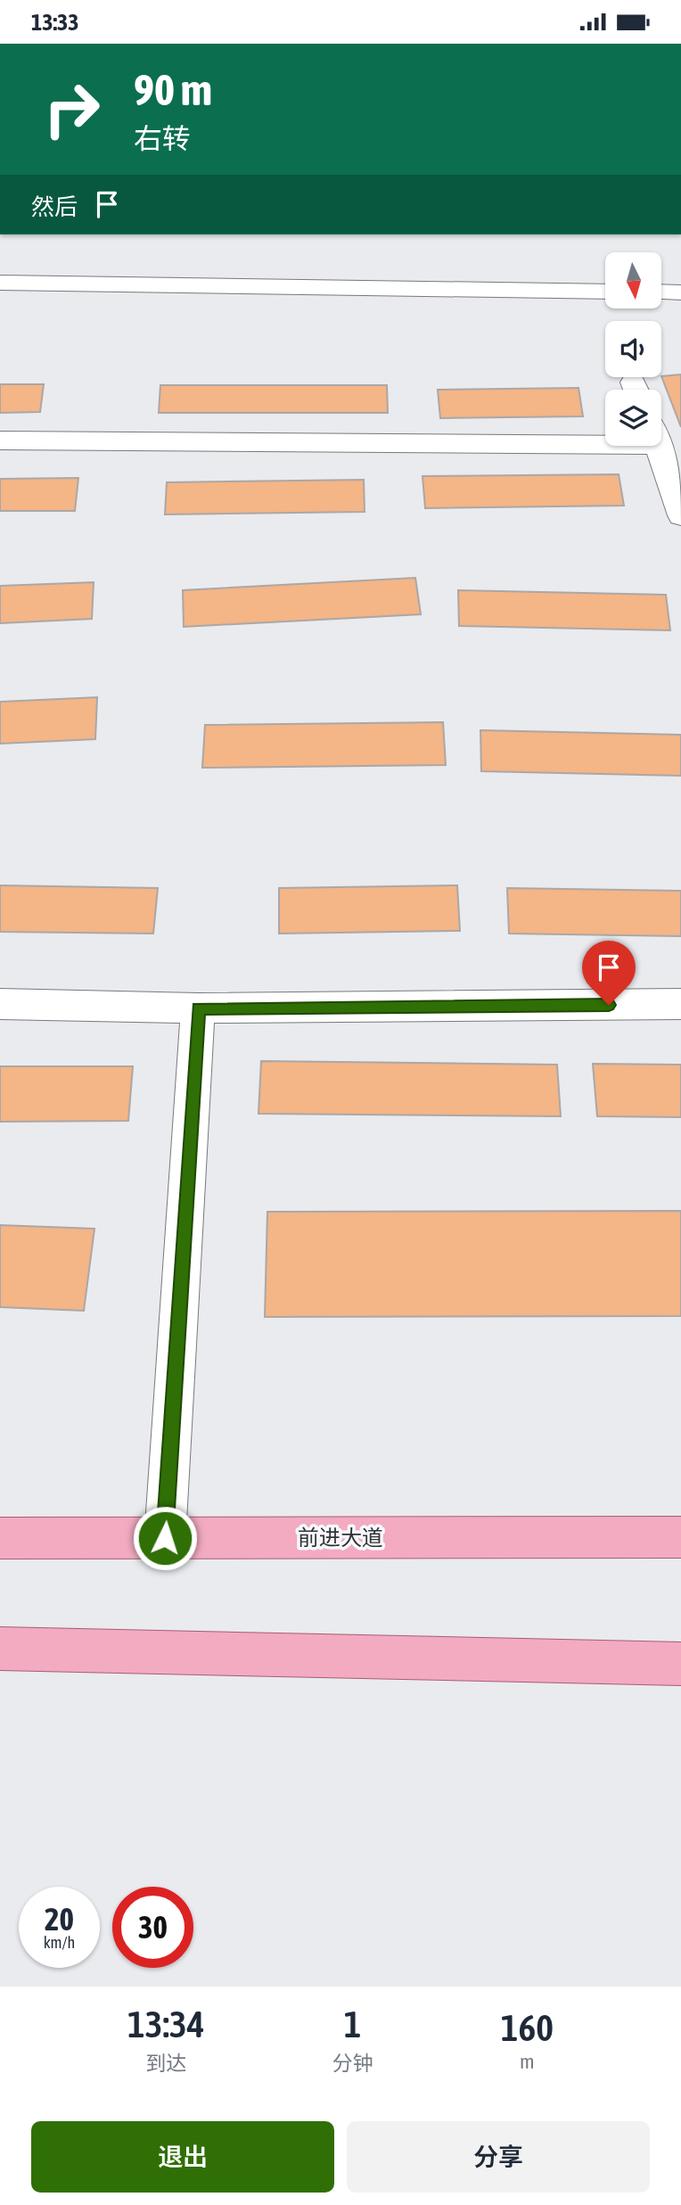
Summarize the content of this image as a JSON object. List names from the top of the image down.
{
  "streets": {
    "main road": ["前进大道"]
  },
  "north": "bottom",
  "page": {
    "status": "13:33",
    "turn": ["90 m", "右转"],
    "then": "然后",
    "speed": "20 km/h",
    "limit": "30",
    "eta": [
      "13:34",
      "到达",
      "1",
      "分钟",
      "160",
      "m"
    ],
    "buttons": ["退出", "分享"]
  }
}
